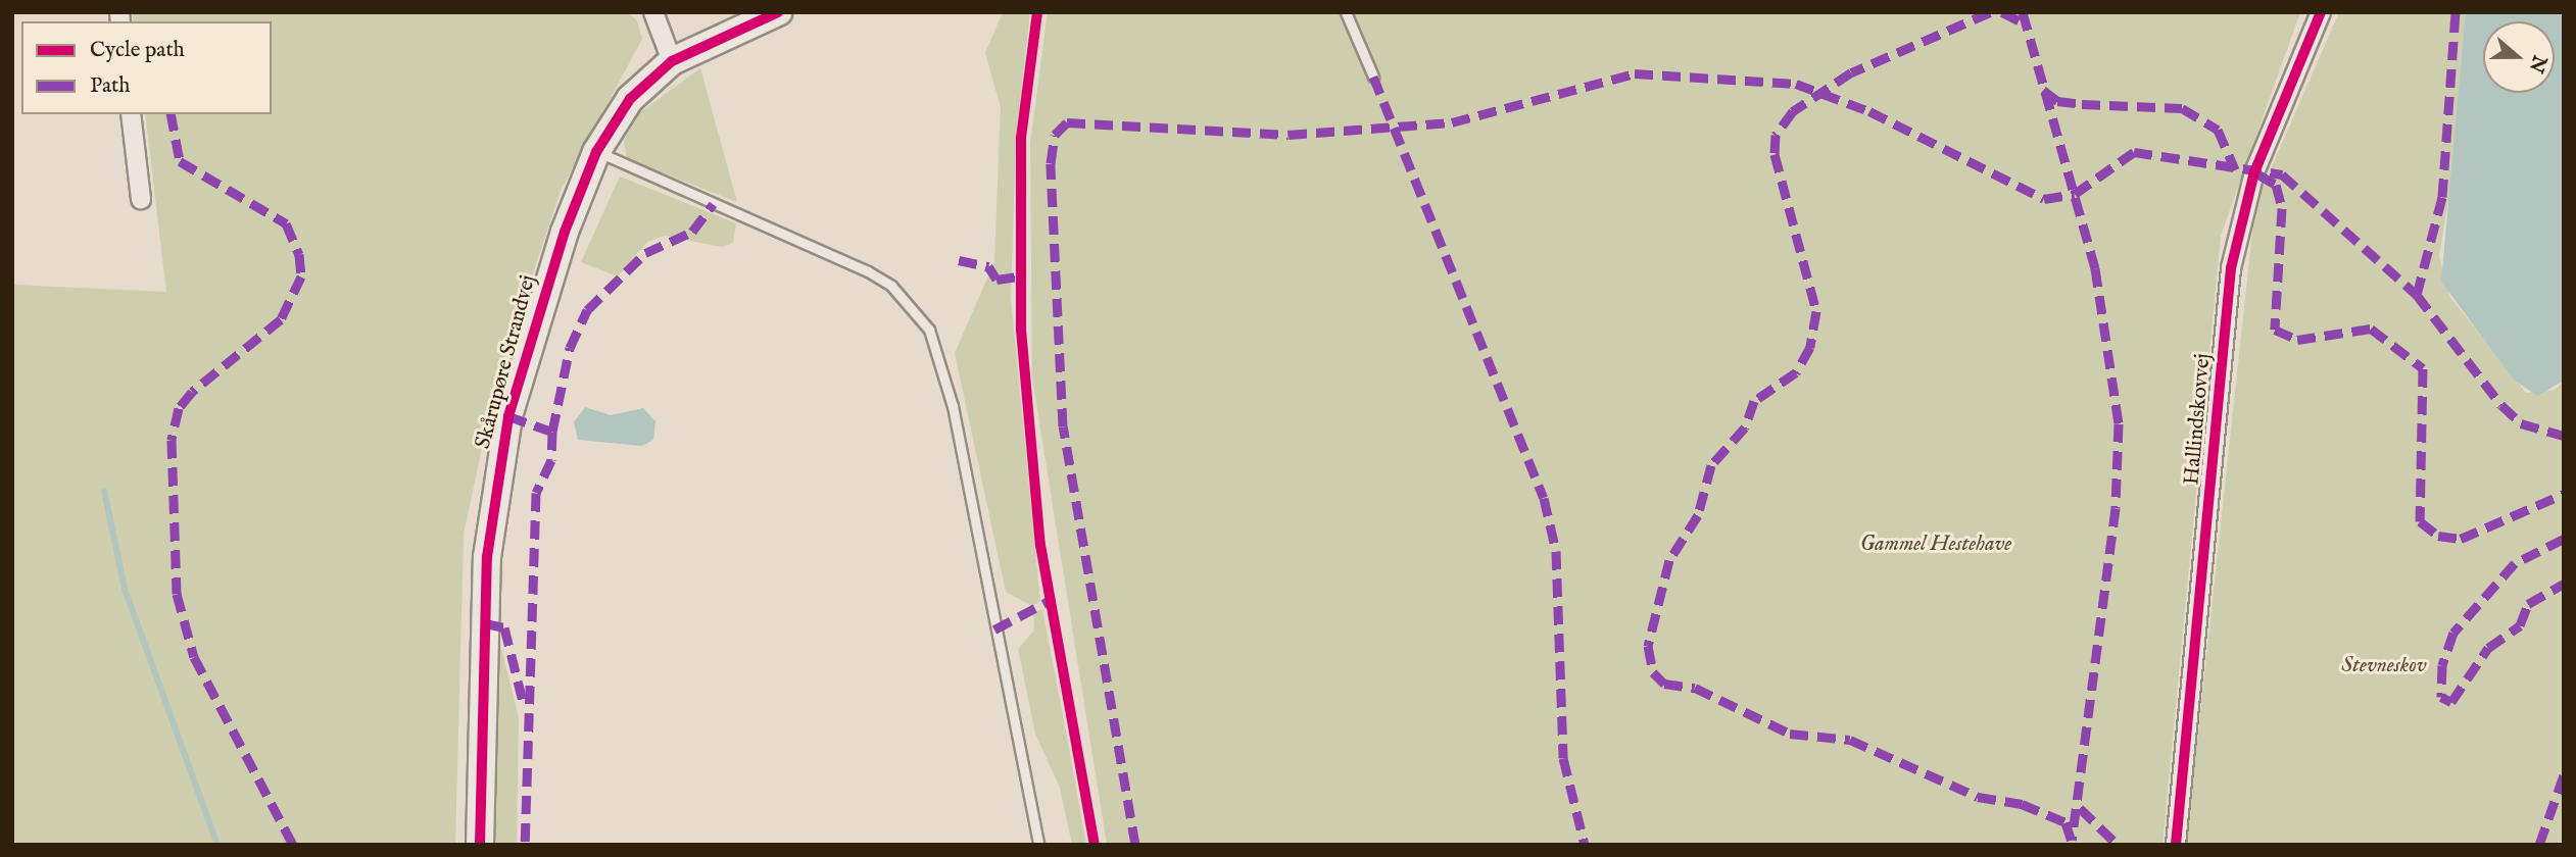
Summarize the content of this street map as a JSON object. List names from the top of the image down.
{
  "streets": {
    "street": ["Skårupøre Strandvej", "Hallindskovvej"]
  },
  "parks": ["Gammel Hestehave", "Stevneskov"],
  "legend": ["Cycle path", "Path"],
  "north": "right"
}
